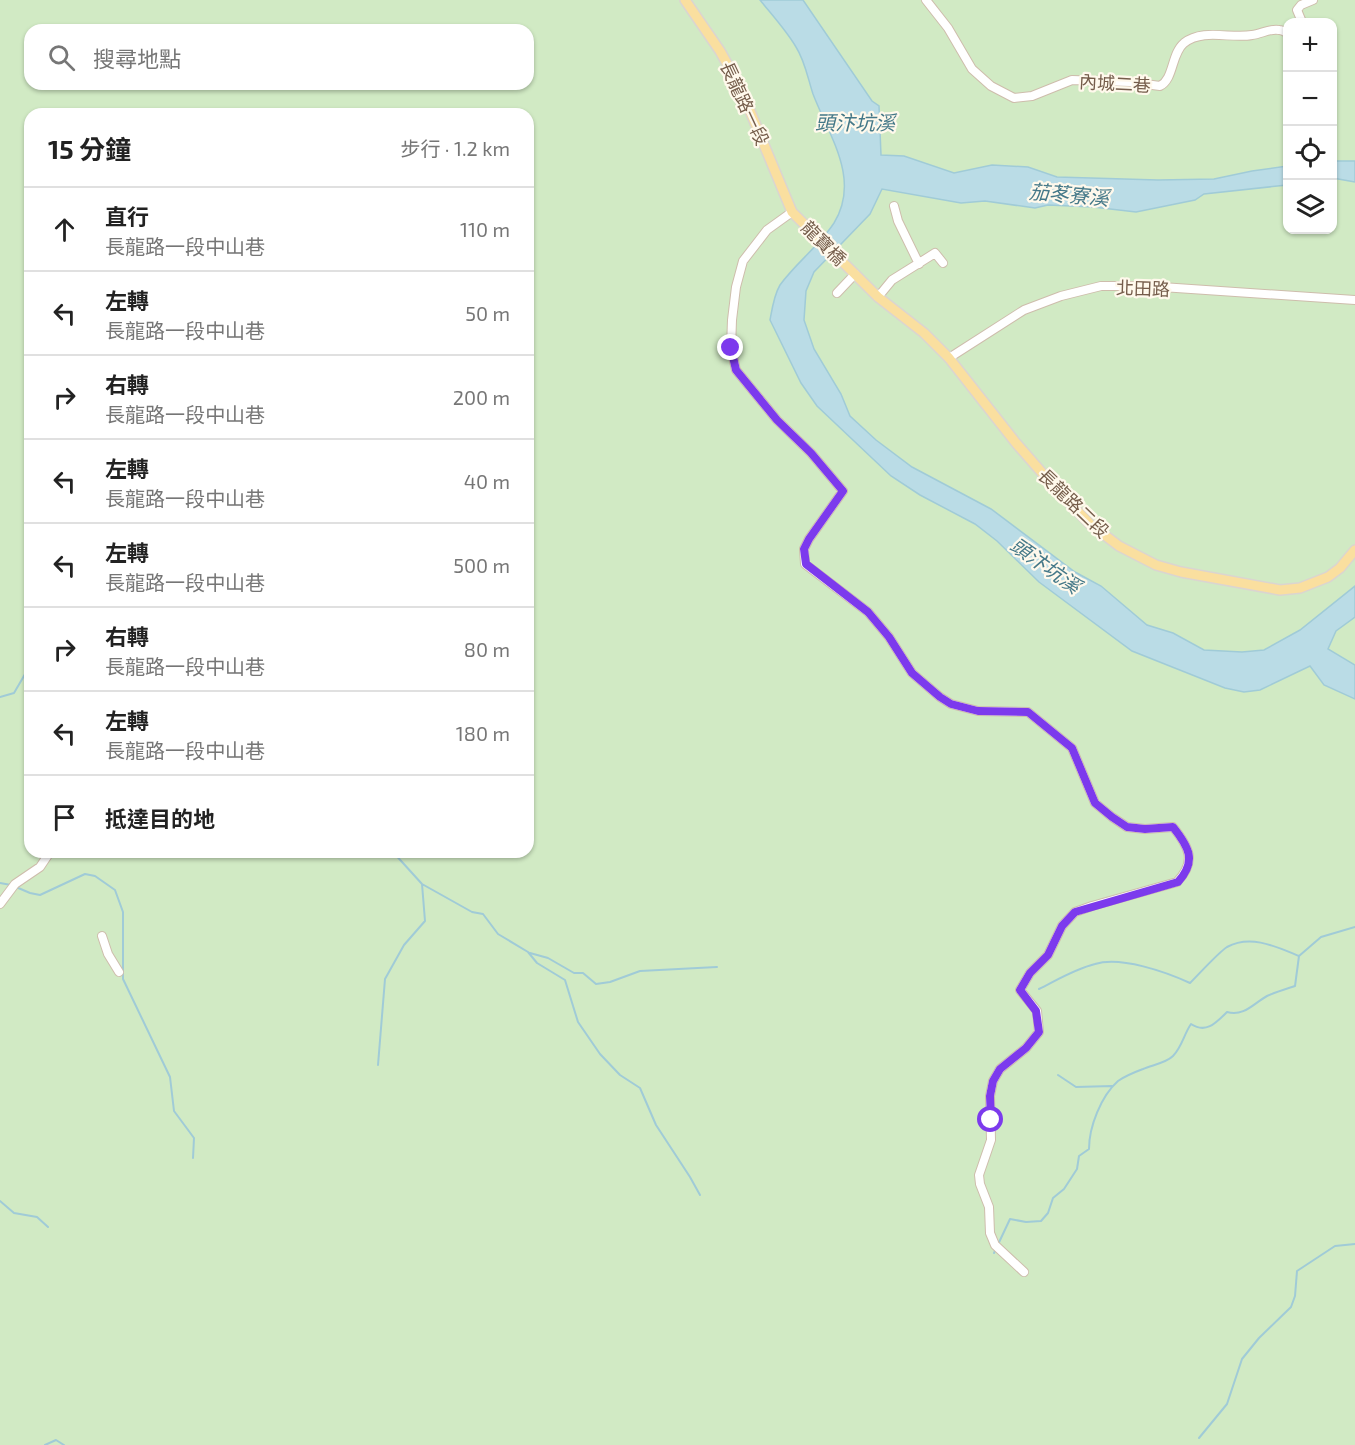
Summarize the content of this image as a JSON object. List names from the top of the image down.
{
  "streets": {
    "main road": ["長龍路一段", "龍寶橋", "長龍路二段"],
    "street": ["內城二巷", "北田路"]
  },
  "crossings": [
    ["長龍路一段", "龍寶橋"],
    ["龍寶橋", "長龍路二段"],
    ["北田路", "長龍路二段"]
  ],
  "water": ["頭汴坑溪", "茄苳寮溪"],
  "page": {
    "map_buttons": ["+", "−"],
    "search": "搜尋地點",
    "heading": ["15 分鐘", "步行 · 1.2 km"],
    "list": [
      ["直行", "長龍路一段中山巷", "110 m"],
      ["左轉", "長龍路一段中山巷", "50 m"],
      ["右轉", "長龍路一段中山巷", "200 m"],
      ["左轉", "長龍路一段中山巷", "40 m"],
      ["左轉", "長龍路一段中山巷", "500 m"],
      ["右轉", "長龍路一段中山巷", "80 m"],
      ["左轉", "長龍路一段中山巷", "180 m"],
      "抵達目的地"
    ]
  }
}
